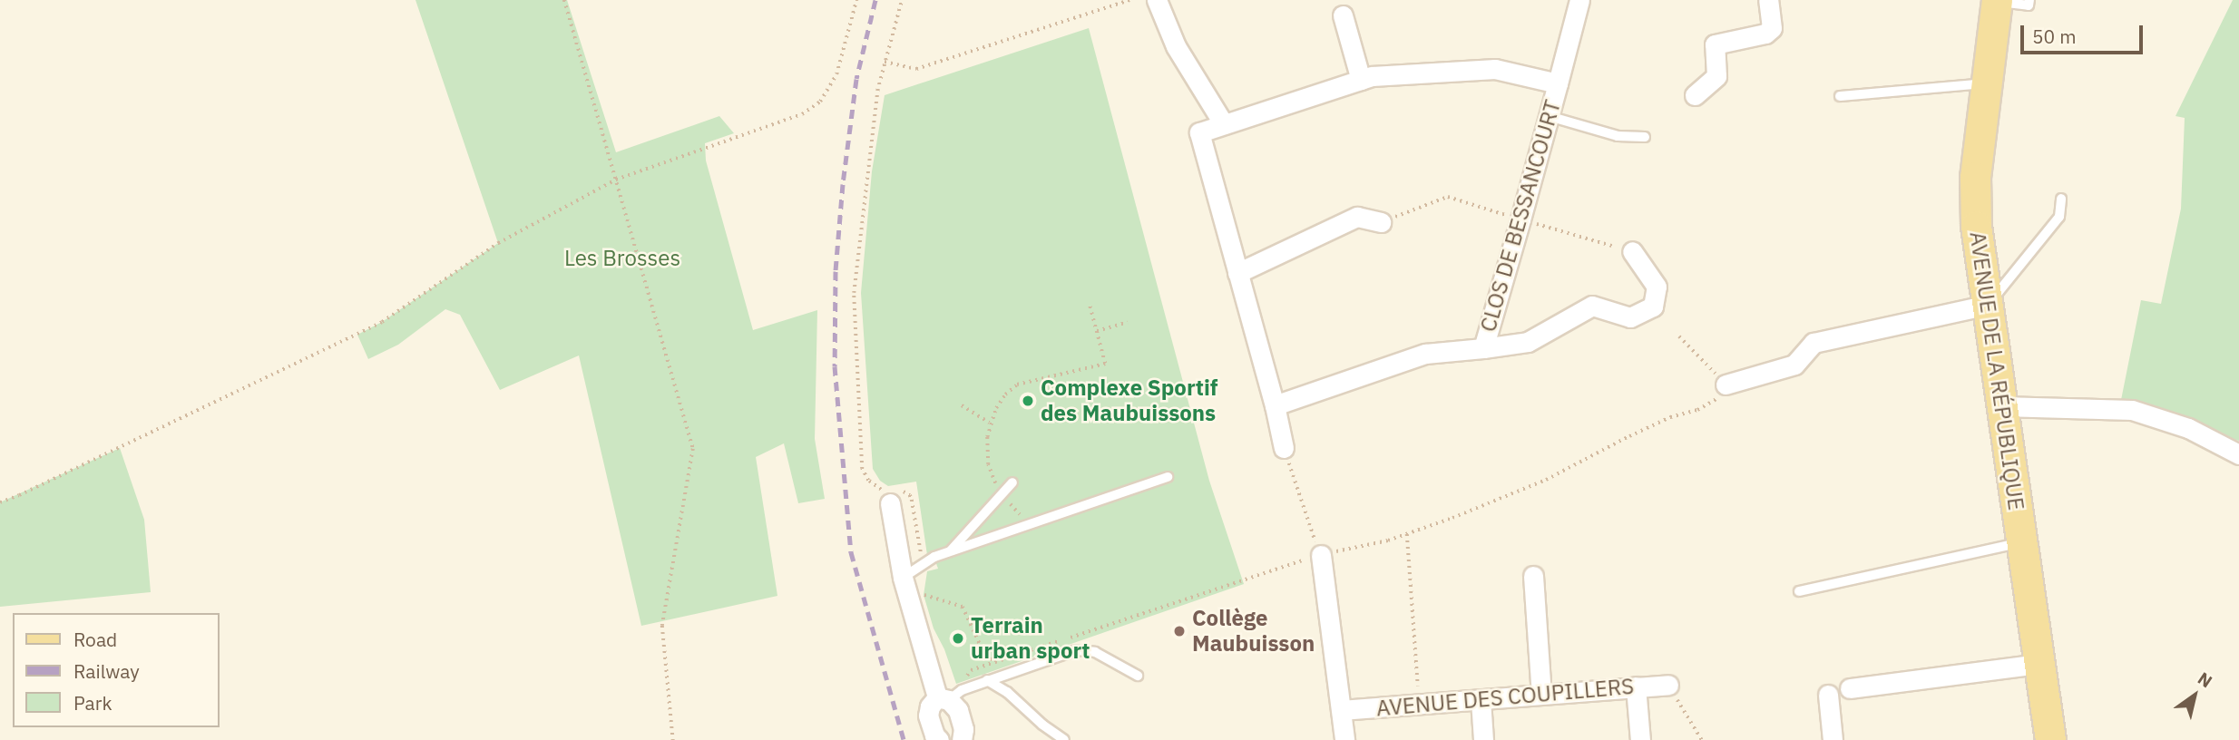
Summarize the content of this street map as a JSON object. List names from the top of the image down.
{
  "streets": {
    "main road": ["AVENUE DE LA RÉPUBLIQUE"],
    "street": ["CLOS DE BESSANCOURT", "AVENUE DES COUPILLERS"]
  },
  "parks": ["Les Brosses"],
  "places": ["Complexe Sportif des Maubuissons", "Collège Maubuisson", "Terrain urban sport"],
  "legend": ["Road", "Railway", "Park"],
  "scale_bar": "50 m",
  "north": "top right"
}
